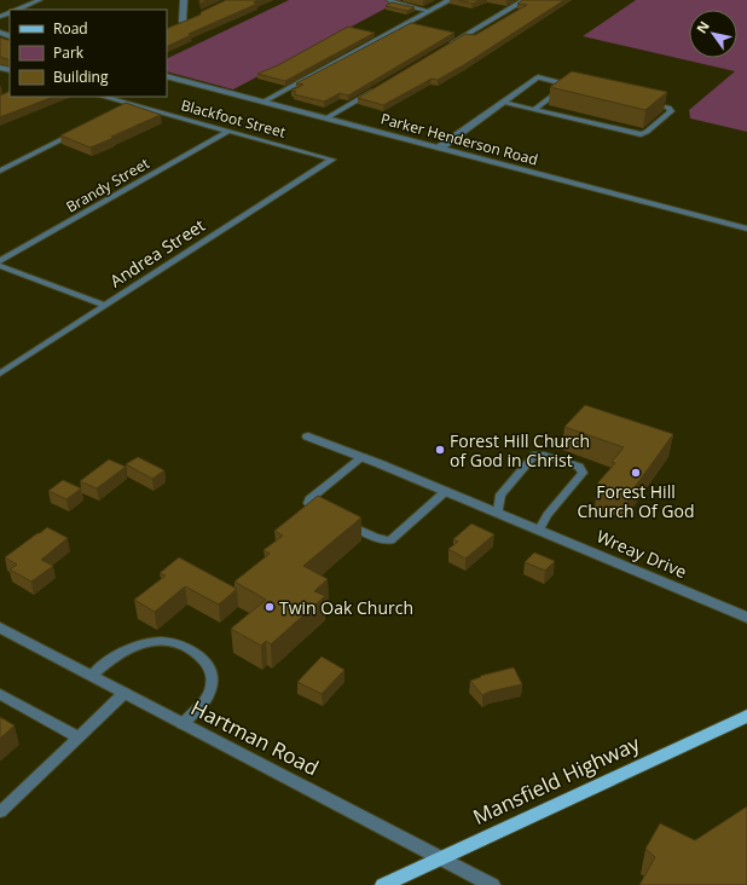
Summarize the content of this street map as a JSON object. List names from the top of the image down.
{
  "streets": {
    "main road": ["Mansfield Highway"],
    "street": ["Parker Henderson Road", "Wreay Drive", "Hartman Road"],
    "lane": ["Blackfoot Street", "Brandy Street", "Andrea Street"]
  },
  "crossings": [
    ["Blackfoot Street", "Brandy Street"],
    ["Blackfoot Street", "Andrea Street"],
    ["Hartman Road", "Mansfield Highway"]
  ],
  "places": ["Forest Hill Church of God in Christ", "Forest Hill Church Of God", "Twin Oak Church"],
  "legend": ["Road", "Park", "Building"],
  "north": "top left"
}
